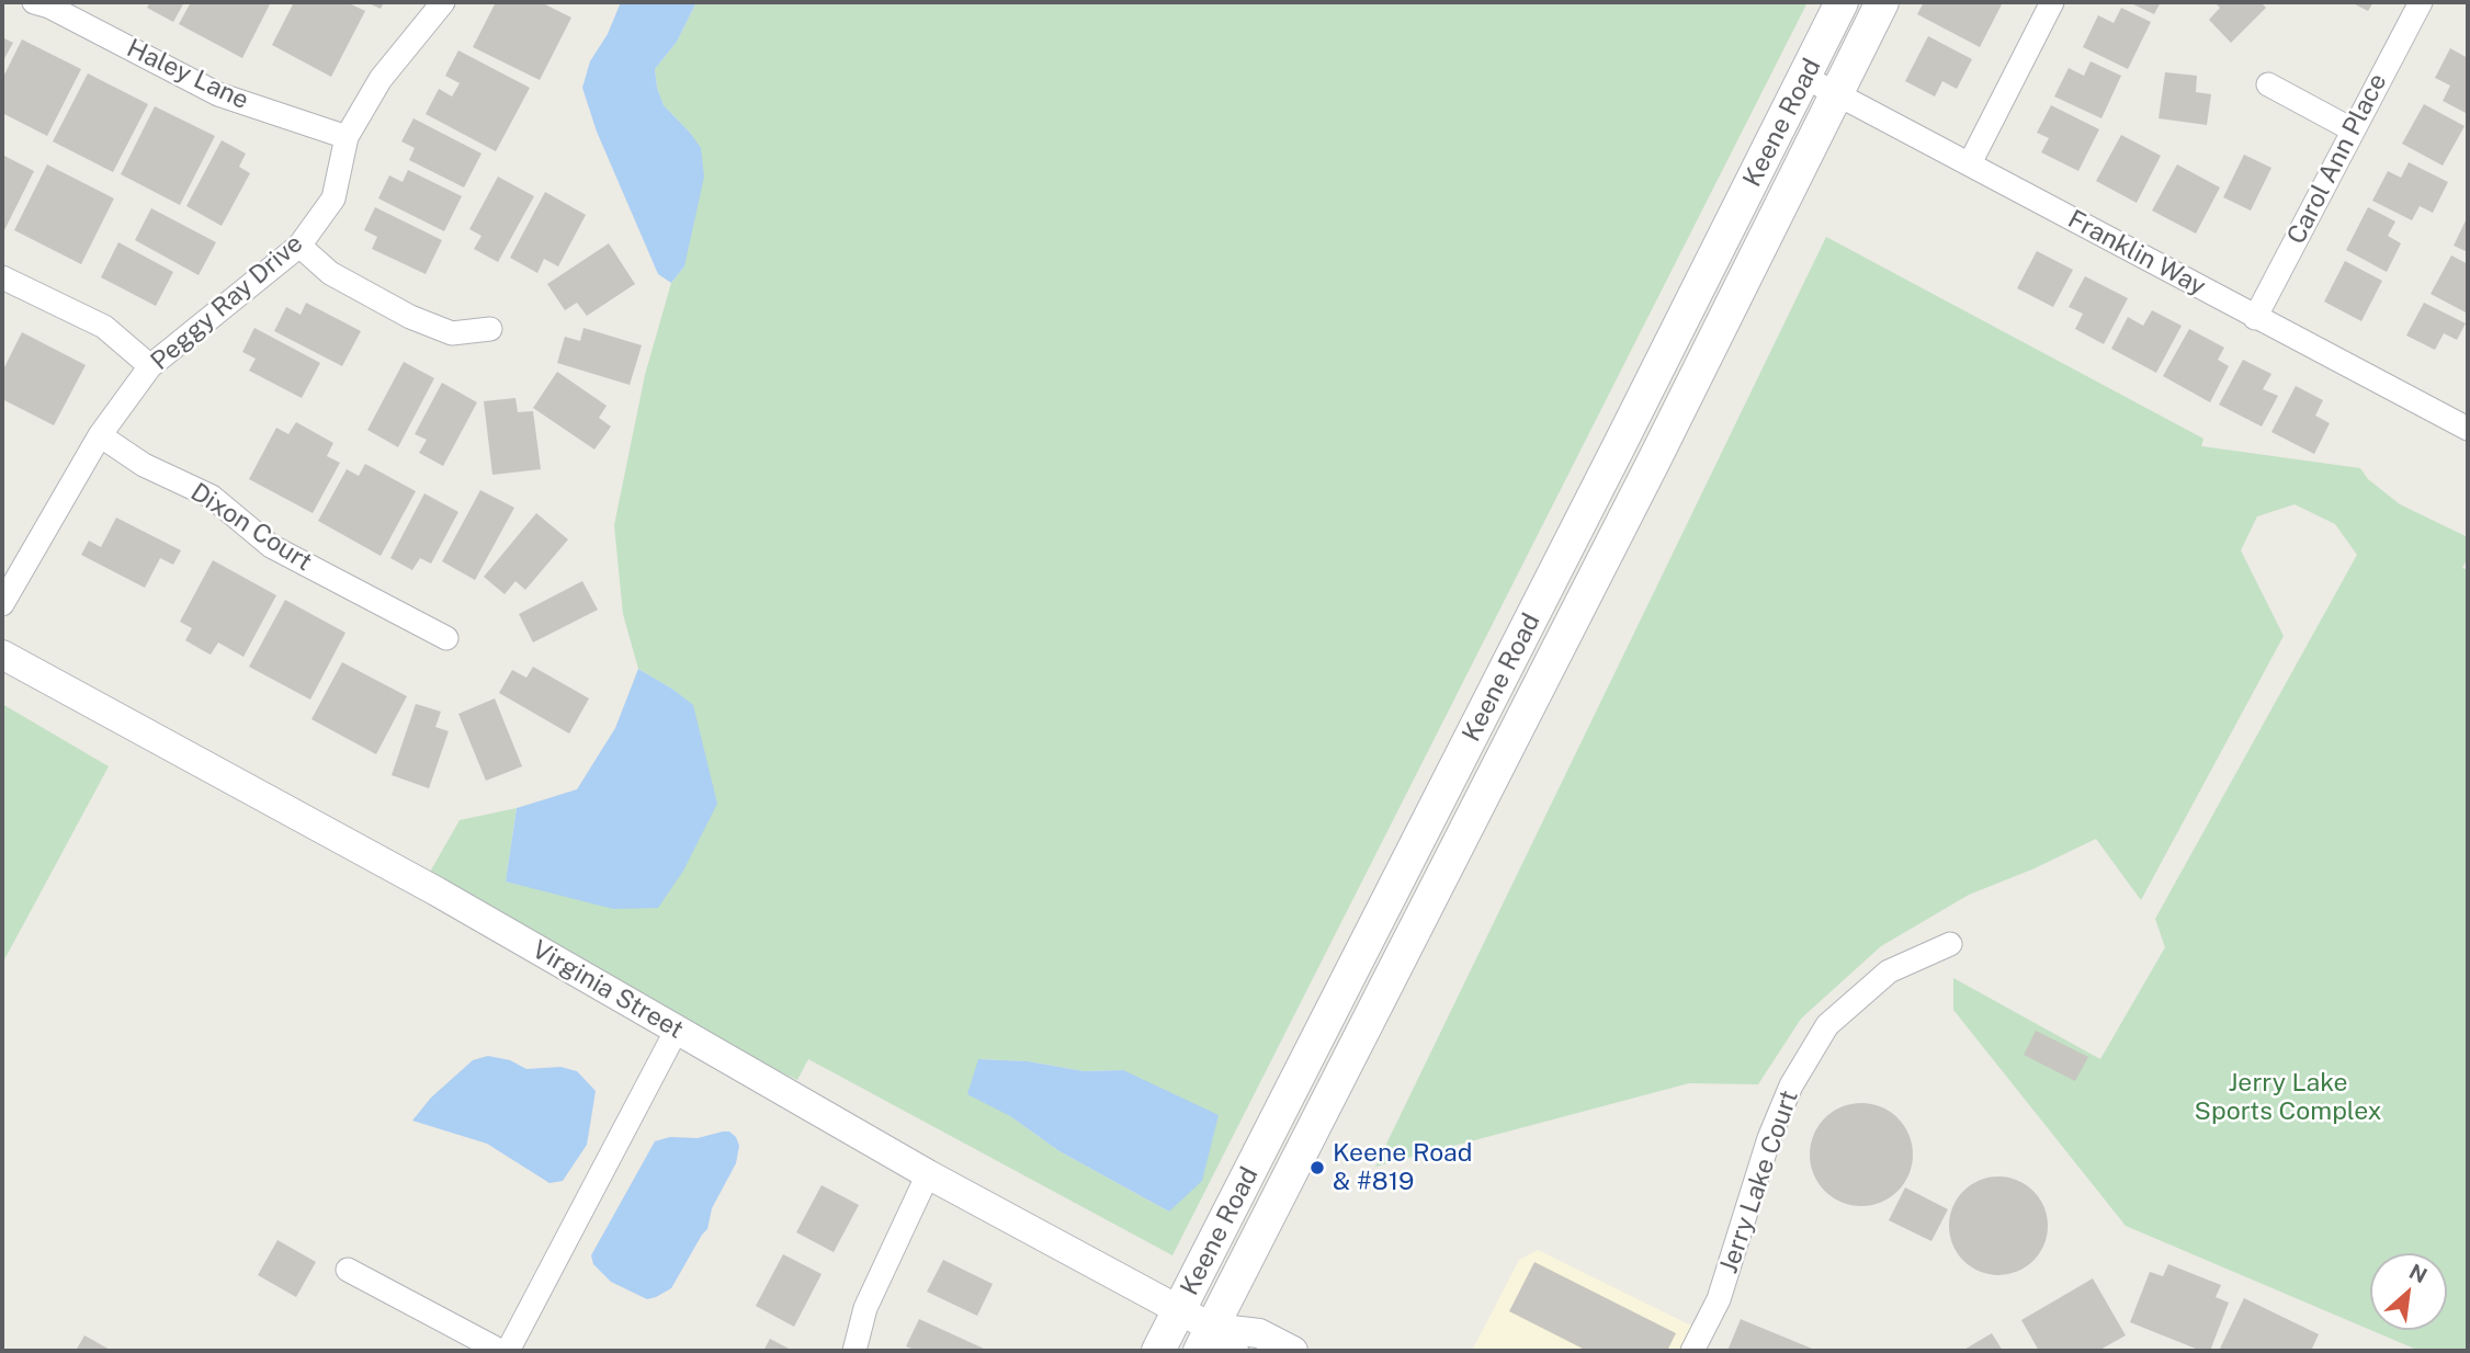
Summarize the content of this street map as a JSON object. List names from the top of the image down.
{
  "streets": {
    "main road": ["Keene Road"],
    "street": [
      "Haley Lane",
      "Carol Ann Place",
      "Franklin Way",
      "Peggy Ray Drive",
      "Dixon Court",
      "Virginia Street",
      "Jerry Lake Court"
    ]
  },
  "crossings": [
    ["Haley Lane", "Peggy Ray Drive"],
    ["Keene Road", "Franklin Way"],
    ["Keene Road", "Virginia Street"],
    ["Carol Ann Place", "Franklin Way"],
    ["Peggy Ray Drive", "Dixon Court"]
  ],
  "parks": ["Jerry Lake Sports Complex"],
  "places": ["Keene Road & #819"],
  "north": "top right"
}
